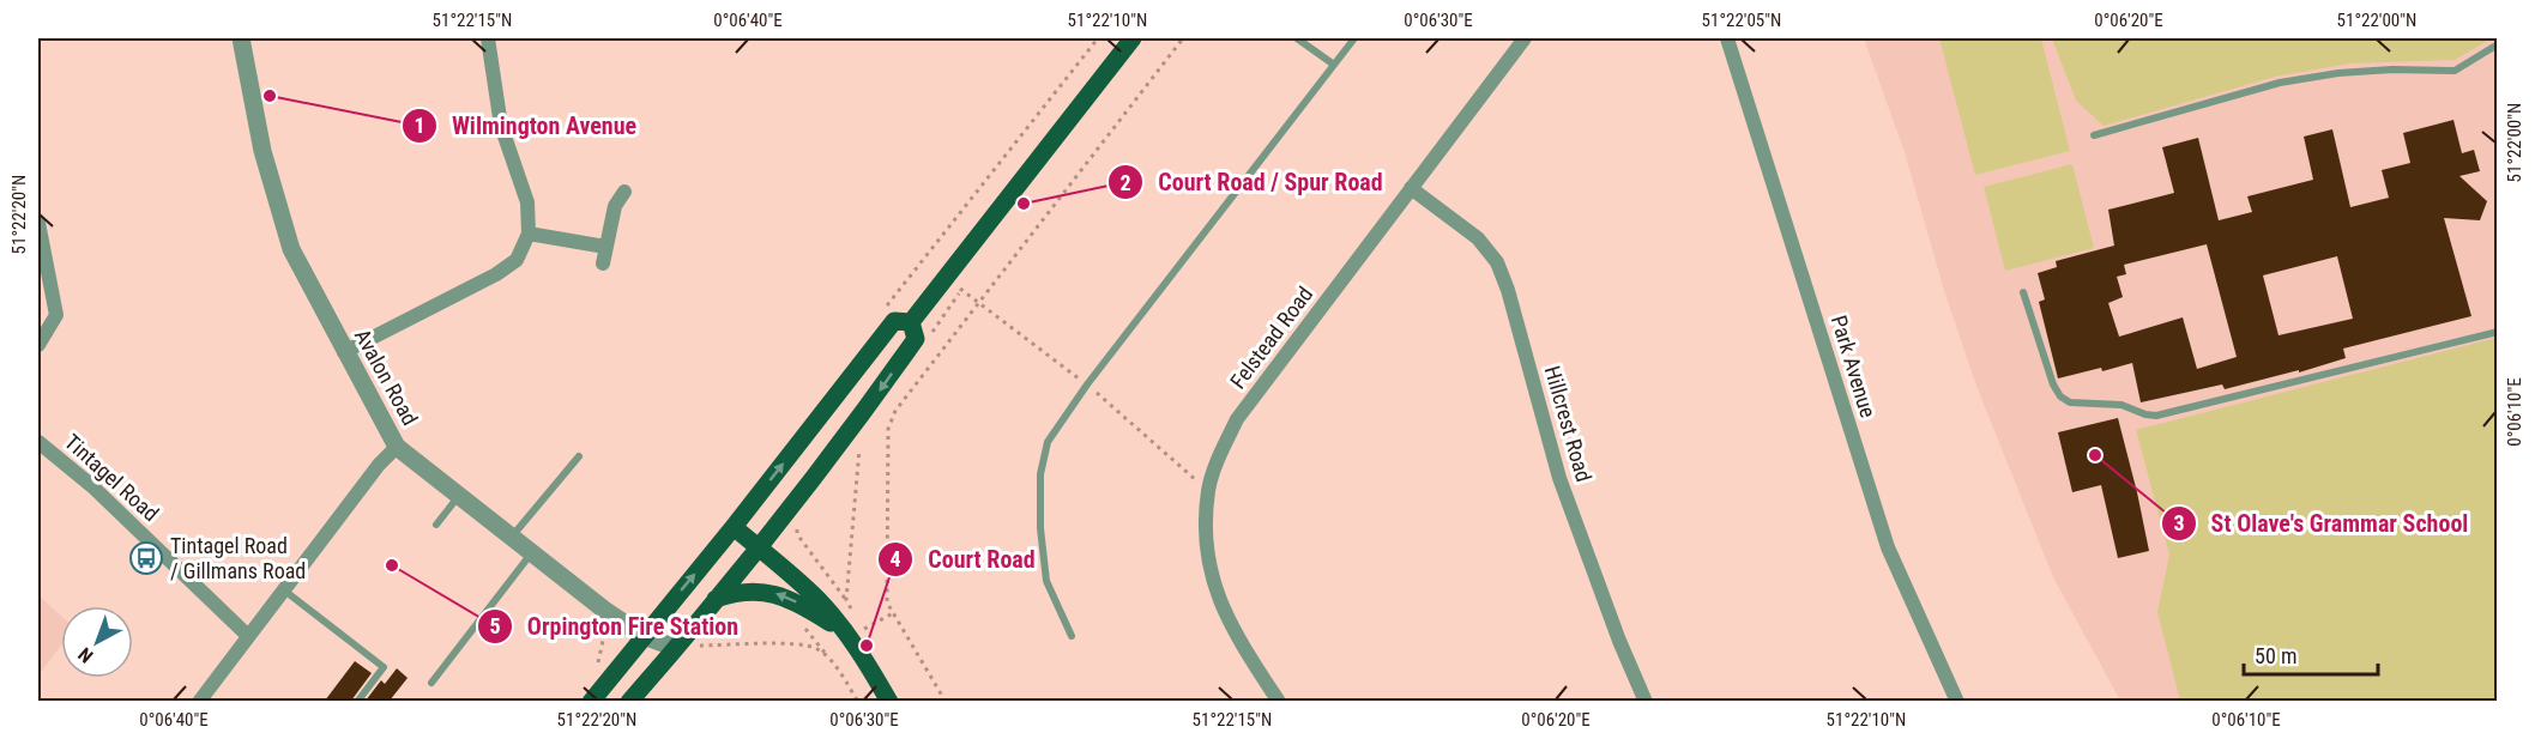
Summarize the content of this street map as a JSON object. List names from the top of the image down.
{
  "streets": {
    "street": [
      "Felstead Road",
      "Park Avenue",
      "Avalon Road",
      "Hillcrest Road",
      "Tintagel Road"
    ]
  },
  "crossings": [
    ["Felstead Road", "Hillcrest Road"]
  ],
  "places": {
    "other": [
      "Wilmington Avenue",
      "Court Road / Spur Road",
      "St Olave's Grammar School",
      "Orpington Fire Station",
      "Court Road"
    ],
    "bus stop": ["Tintagel Road / Gillmans Road"]
  },
  "scale_bar": "50 m",
  "north": "bottom left",
  "coordinates": [
    "51°22'15\"N",
    "0°06'40\"E",
    "51°22'10\"N",
    "0°06'30\"E",
    "51°22'05\"N",
    "0°06'20\"E",
    "51°22'00\"N",
    "51°22'20\"N",
    "0°06'10\"E"
  ]
}
